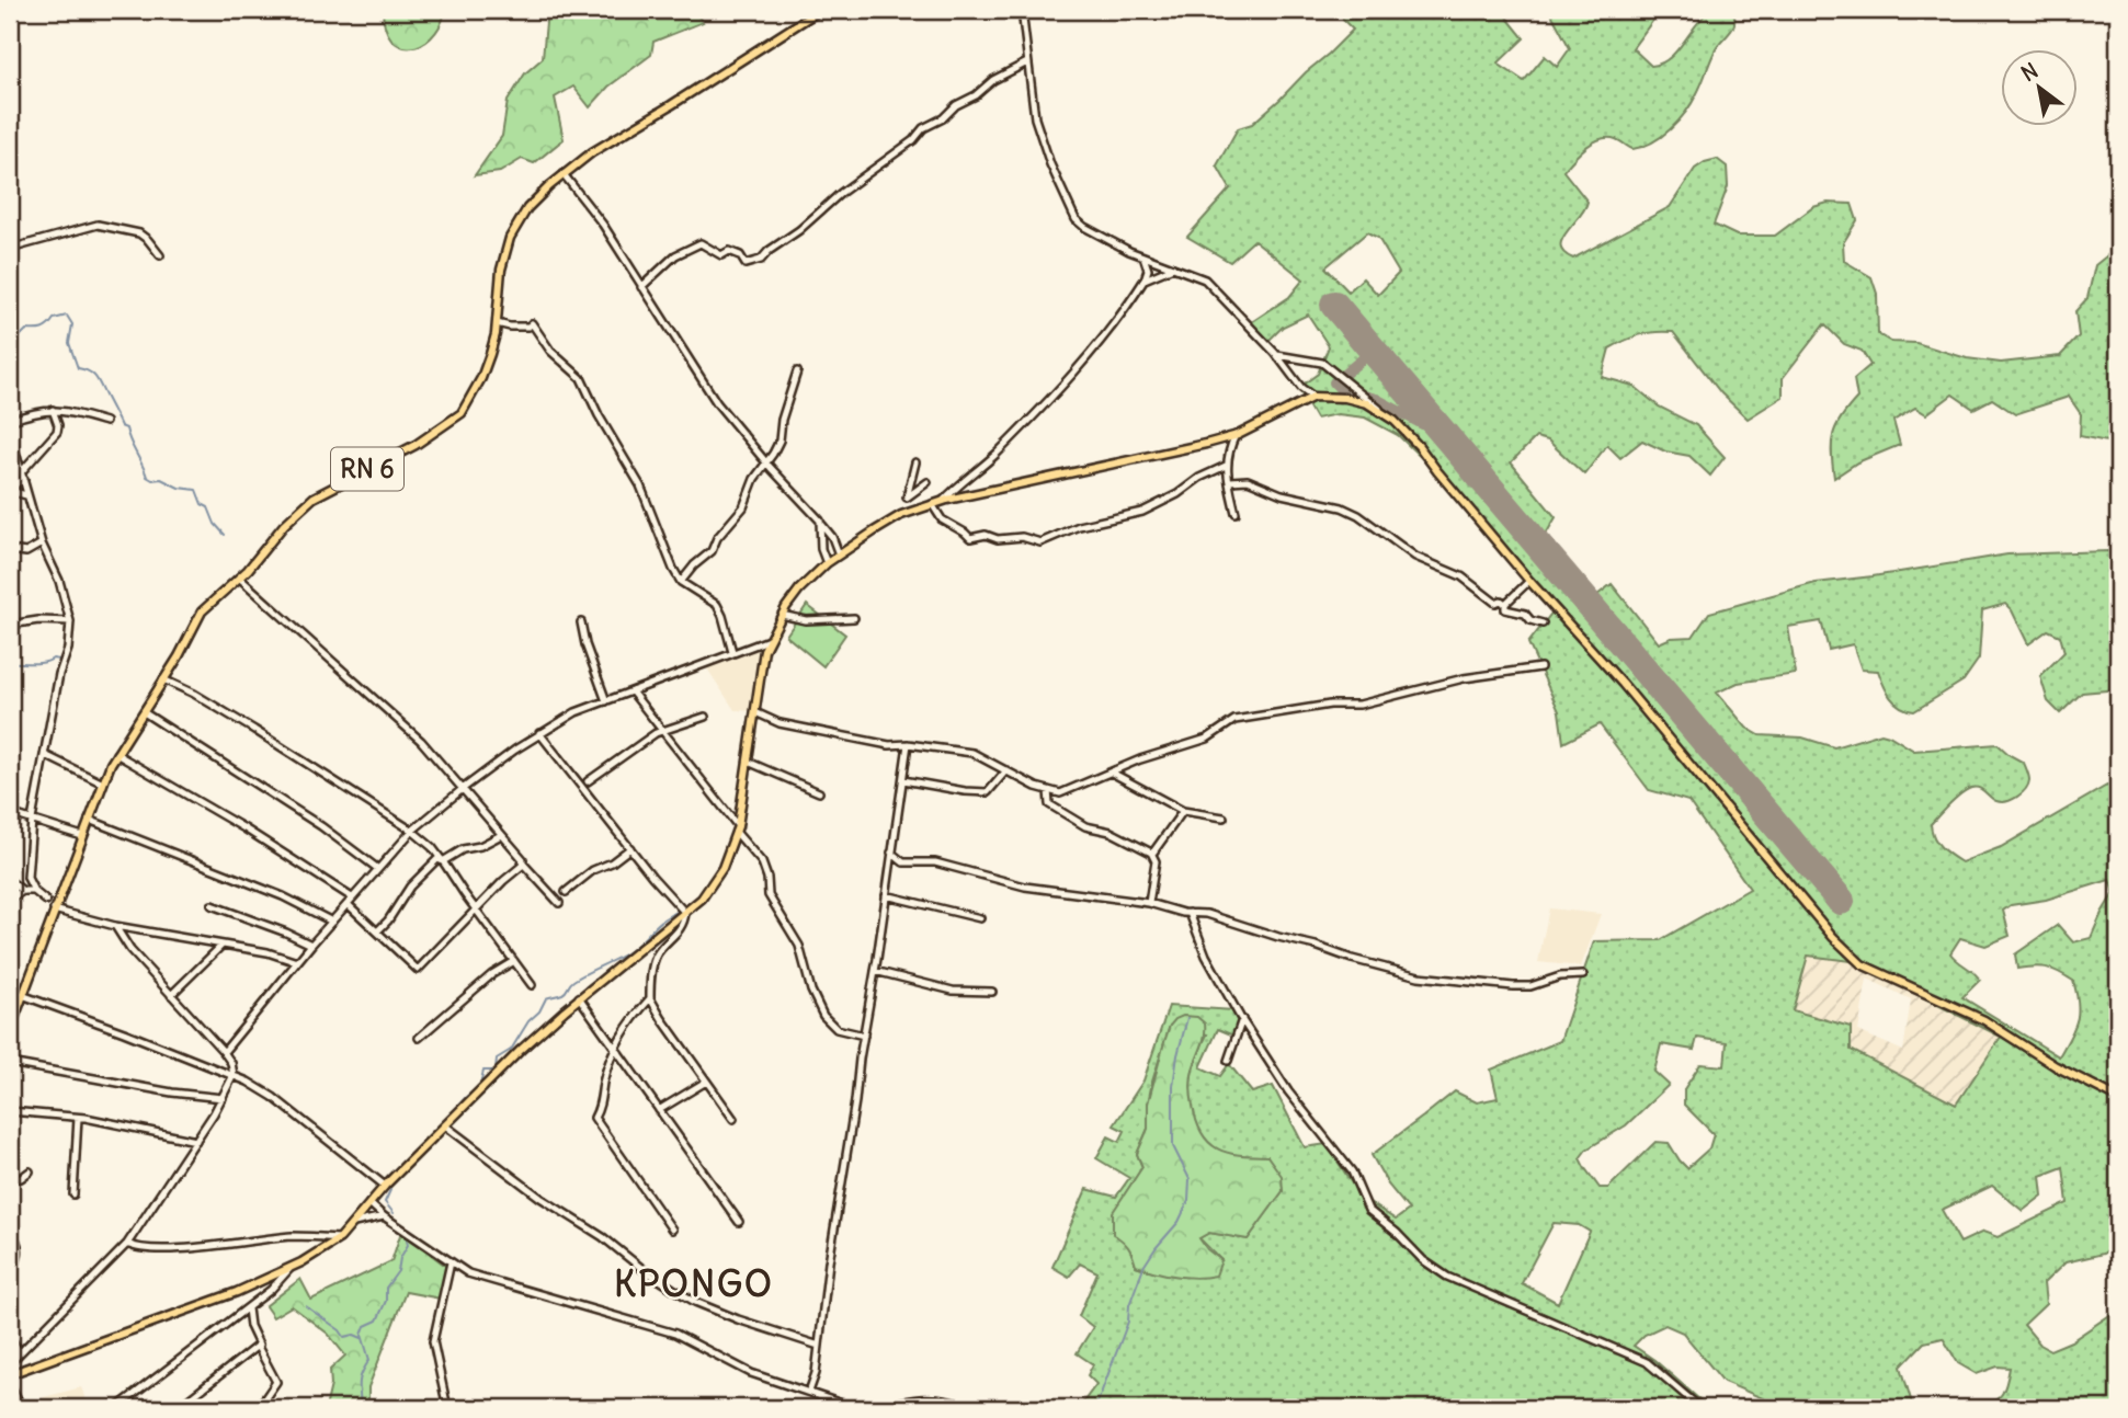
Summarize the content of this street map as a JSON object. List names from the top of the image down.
{
  "streets": {
    "main road": ["RN 6"]
  },
  "districts": ["KPONGO"],
  "north": "top left"
}
